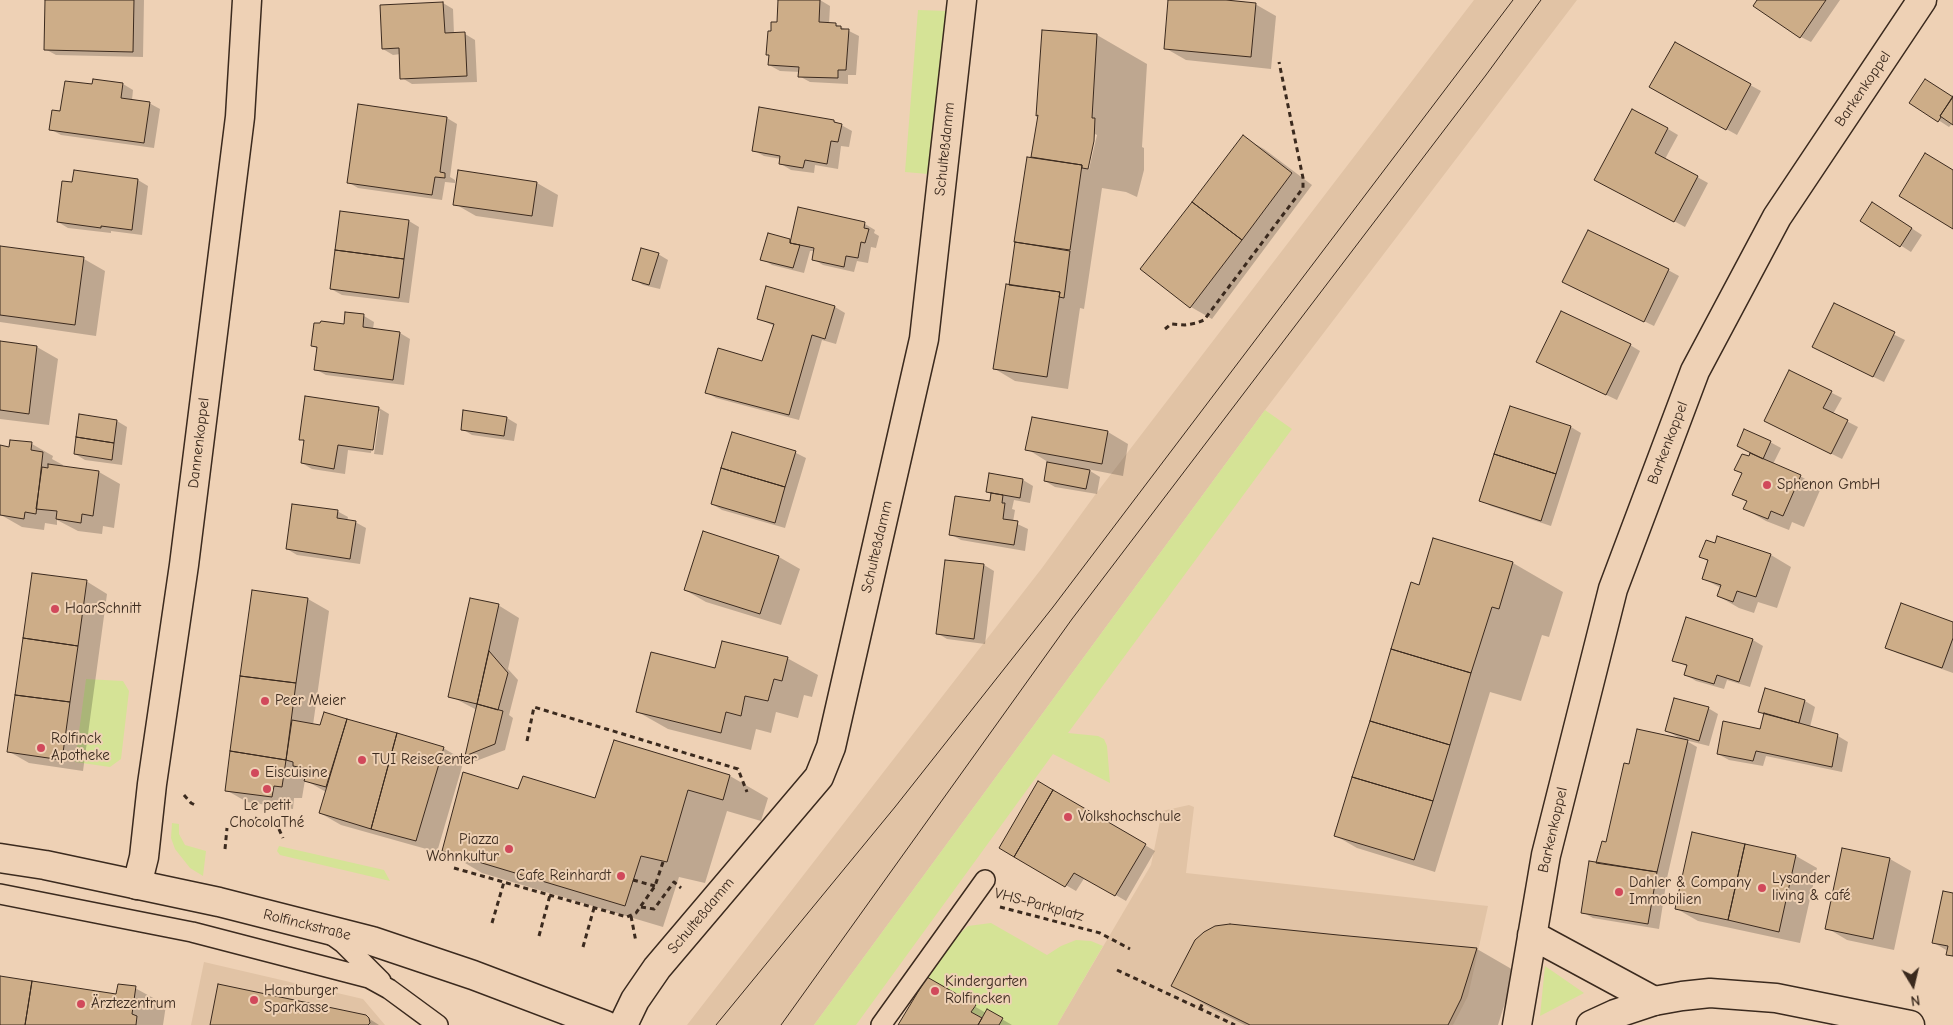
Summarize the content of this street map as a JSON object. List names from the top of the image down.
{
  "streets": {
    "street": [
      "Barkenkoppel",
      "Schulteßdamm",
      "Dannenkoppel",
      "Rolfinckstraße"
    ],
    "path": ["VHS-Parkplatz"]
  },
  "crossings": [
    ["Dannenkoppel", "Rolfinckstraße"]
  ],
  "places": [
    "Sphenon GmbH",
    "HaarSchnitt",
    "Peer Meier",
    "Rolfinck Apotheke",
    "TUI ReiseCenter",
    "Eiscuisine",
    "Le petit ChocolaThé",
    "Volkshochschule",
    "Piazza Wohnkultur",
    "Cafe Reinhardt",
    "Lysander living & café",
    "Dahler & Company Immobilien",
    "Kindergarten Rolfincken",
    "Hamburger Sparkasse",
    "Ärztezentrum"
  ],
  "north": "bottom"
}
